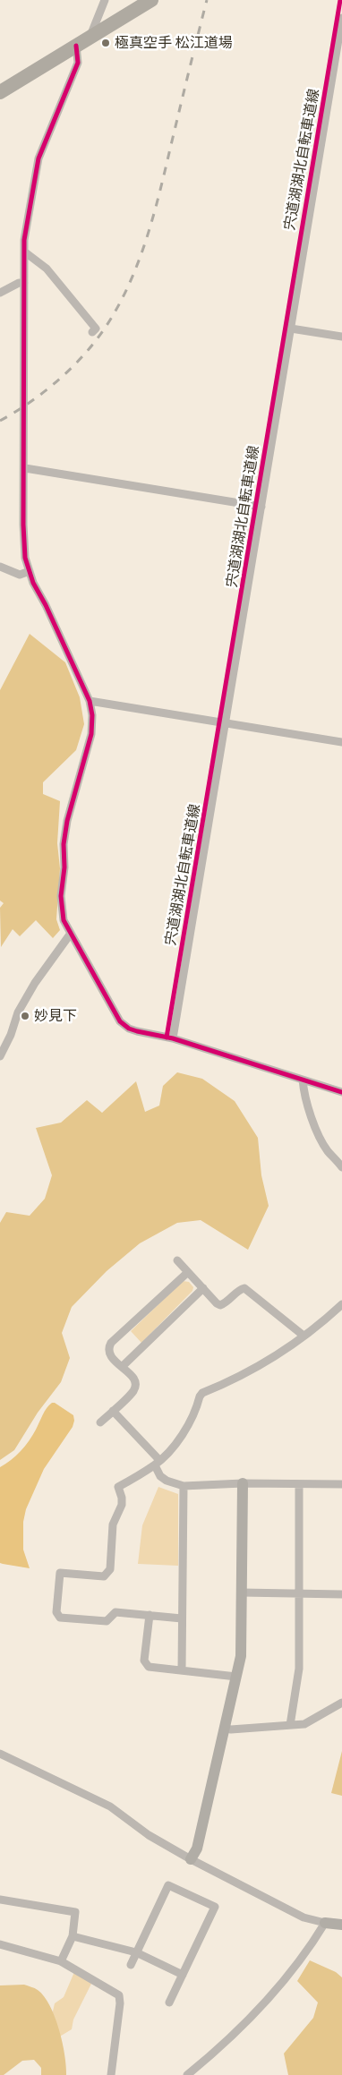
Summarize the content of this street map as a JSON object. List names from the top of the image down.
{
  "streets": {
    "cycle path": ["宍道湖湖北自転車道線"]
  },
  "places": ["極真空手 松江道場", "妙見下"]
}
